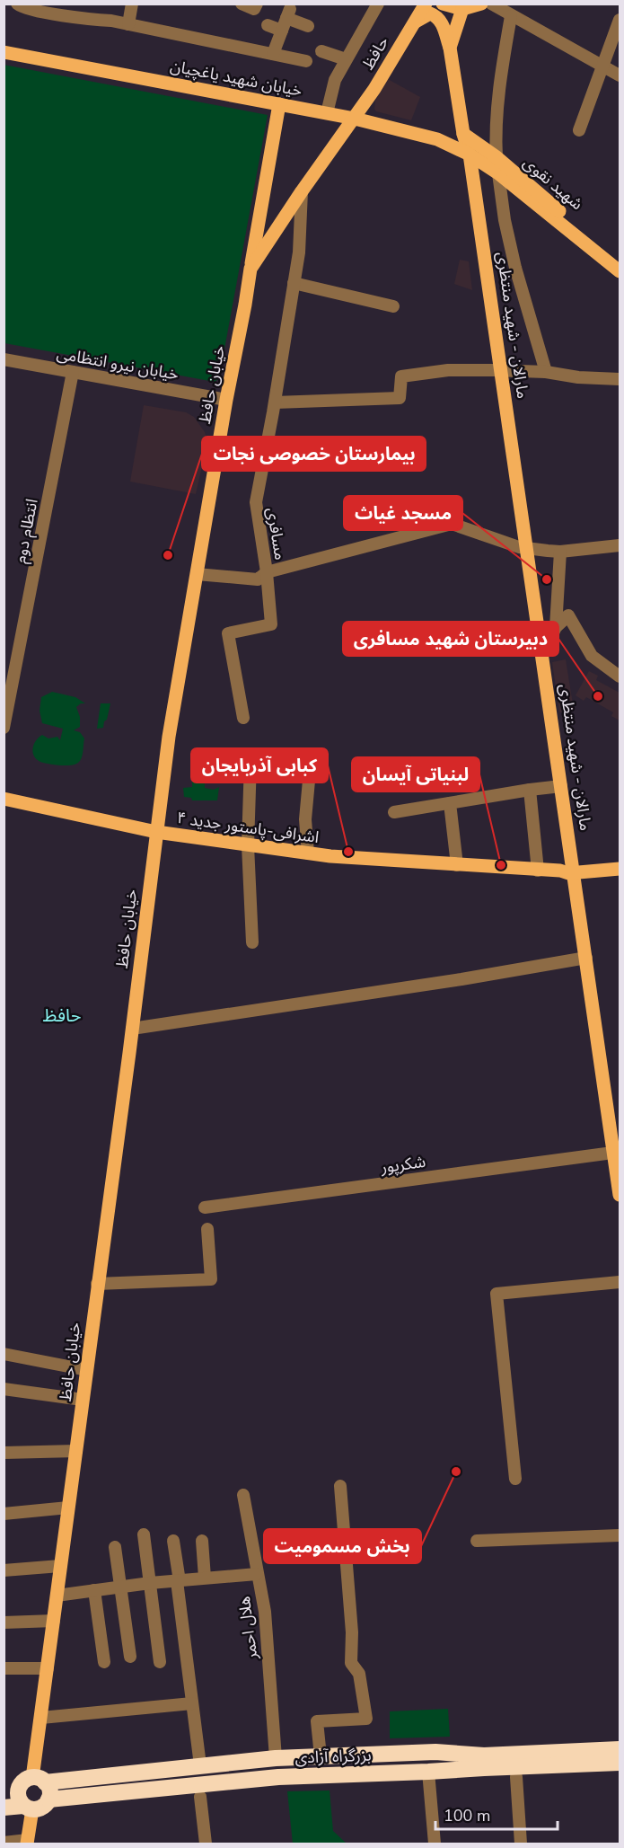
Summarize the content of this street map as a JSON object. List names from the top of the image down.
{
  "streets": {
    "highway": ["بزرگراه آزادی"],
    "main road": [
      "حافظ",
      "خیابان شهید یاغچیان",
      "شهید نقوی",
      "مارالان - شهید منتظری",
      "خیابان حافظ",
      "اشرافی-پاستور جدید ۴"
    ],
    "street": [
      "خیابان نیرو انتظامی",
      "انتظام دوم",
      "مسافری",
      "شکرپور",
      "هلال احمر"
    ]
  },
  "crossings": [
    ["حافظ", "خیابان شهید یاغچیان"],
    ["حافظ", "مارالان - شهید منتظری"],
    ["حافظ", "خیابان حافظ"],
    ["خیابان شهید یاغچیان", "شهید نقوی"],
    ["خیابان شهید یاغچیان", "مارالان - شهید منتظری"],
    ["خیابان شهید یاغچیان", "خیابان حافظ"],
    ["شهید نقوی", "مارالان - شهید منتظری"],
    ["مارالان - شهید منتظری", "اشرافی-پاستور جدید ۴"],
    ["خیابان نیرو انتظامی", "خیابان حافظ"],
    ["خیابان نیرو انتظامی", "انتظام دوم"],
    ["خیابان حافظ", "مسافری"],
    ["خیابان حافظ", "اشرافی-پاستور جدید ۴"],
    ["خیابان حافظ", "بزرگراه آزادی"],
    ["هلال احمر", "بزرگراه آزادی"]
  ],
  "districts": ["حافظ"],
  "places": [
    "بیمارستان خصوصی نجات",
    "مسجد غیاث",
    "دبیرستان شهید مسافری",
    "کبابی آذربایجان",
    "لبنیاتی آیسان",
    "بخش مسمومیت"
  ],
  "scale_bar": "100 m"
}
